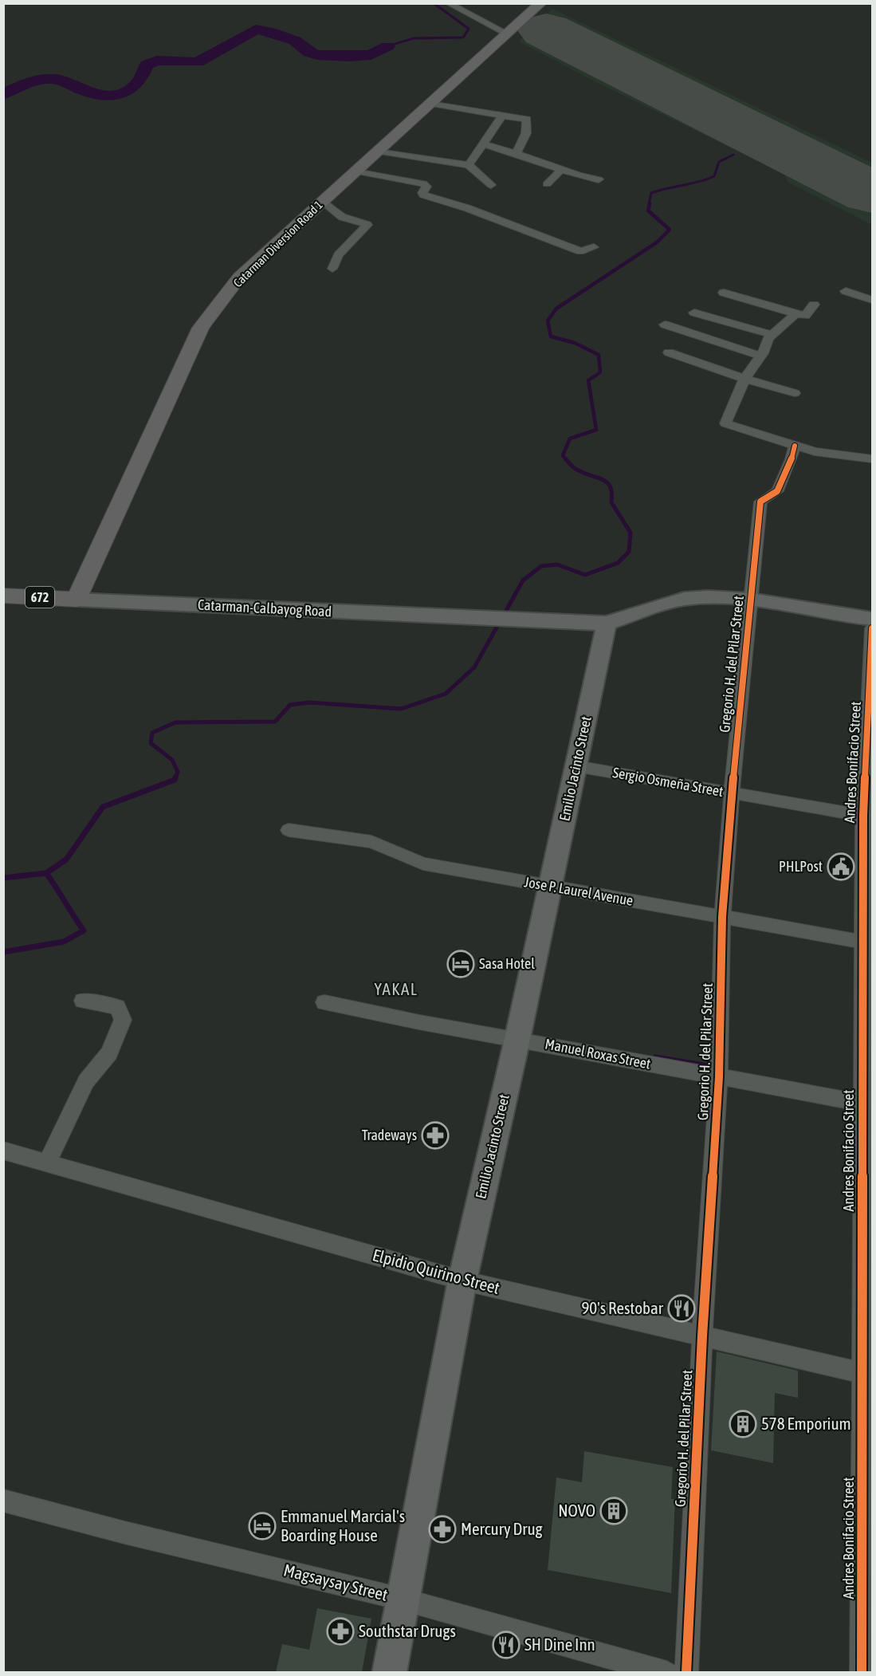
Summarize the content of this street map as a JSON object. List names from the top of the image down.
{
  "streets": {
    "main road": [
      "Catarman Diversion Road 1",
      "672",
      "Catarman-Calbayog Road",
      "Emilio Jacinto Street"
    ],
    "street": [
      "Gregorio H. del Pilar Street",
      "Andres Bonifacio Street",
      "Sergio Osmeña Street",
      "Jose P. Laurel Avenue",
      "Manuel Roxas Street",
      "Elpidio Quirino Street",
      "Magsaysay Street"
    ]
  },
  "crossings": [
    ["Catarman Diversion Road 1", "Catarman-Calbayog Road"],
    ["672", "Catarman-Calbayog Road"],
    ["672", "Gregorio H. del Pilar Street"],
    ["672", "Emilio Jacinto Street"],
    ["Catarman-Calbayog Road", "Emilio Jacinto Street"],
    ["Gregorio H. del Pilar Street", "Sergio Osmeña Street"],
    ["Gregorio H. del Pilar Street", "Jose P. Laurel Avenue"],
    ["Gregorio H. del Pilar Street", "Manuel Roxas Street"],
    ["Gregorio H. del Pilar Street", "Elpidio Quirino Street"],
    ["Andres Bonifacio Street", "Sergio Osmeña Street"],
    ["Andres Bonifacio Street", "Jose P. Laurel Avenue"],
    ["Andres Bonifacio Street", "Manuel Roxas Street"],
    ["Andres Bonifacio Street", "Elpidio Quirino Street"],
    ["Emilio Jacinto Street", "Sergio Osmeña Street"],
    ["Emilio Jacinto Street", "Jose P. Laurel Avenue"],
    ["Emilio Jacinto Street", "Manuel Roxas Street"],
    ["Emilio Jacinto Street", "Elpidio Quirino Street"],
    ["Emilio Jacinto Street", "Magsaysay Street"]
  ],
  "districts": ["YAKAL"],
  "places": {
    "public building": ["PHLPost"],
    "hotel": ["Sasa Hotel", "Emmanuel Marcial's Boarding House"],
    "pharmacy": ["Tradeways", "Mercury Drug", "Southstar Drugs"],
    "restaurant": ["90's Restobar", "SH Dine Inn"],
    "building": ["578 Emporium", "NOVO"]
  }
}
